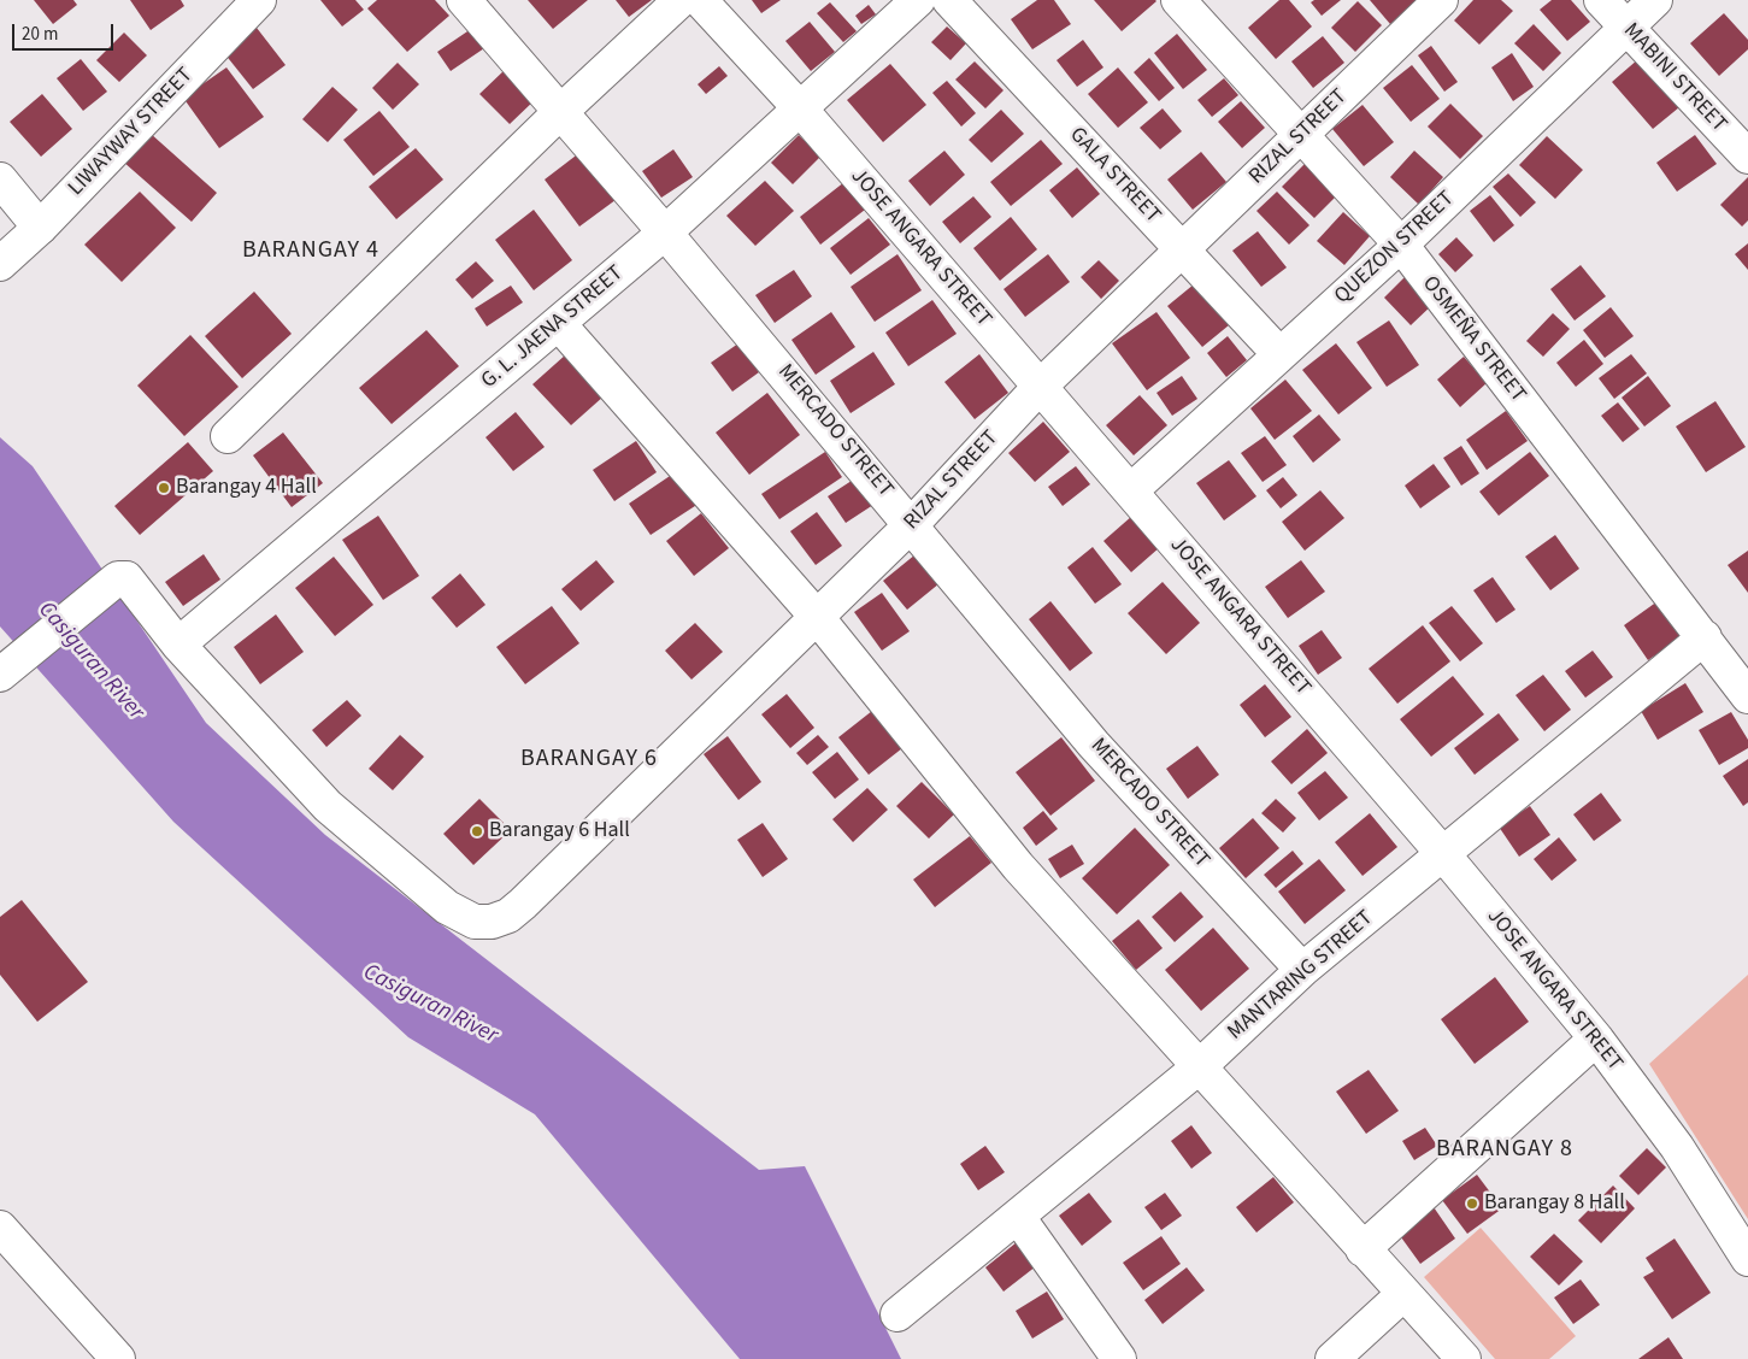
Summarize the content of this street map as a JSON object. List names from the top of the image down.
{
  "streets": {
    "street": [
      "MABINI STREET",
      "LIWAYWAY STREET",
      "RIZAL STREET",
      "GALA STREET",
      "JOSE ANGARA STREET",
      "QUEZON STREET",
      "G. L. JAENA STREET",
      "OSMEÑA STREET",
      "MERCADO STREET",
      "MANTARING STREET"
    ]
  },
  "crossings": [
    ["MABINI STREET", "QUEZON STREET"],
    ["RIZAL STREET", "GALA STREET"],
    ["RIZAL STREET", "JOSE ANGARA STREET"],
    ["RIZAL STREET", "G. L. JAENA STREET"],
    ["RIZAL STREET", "OSMEÑA STREET"],
    ["RIZAL STREET", "MERCADO STREET"],
    ["GALA STREET", "QUEZON STREET"],
    ["JOSE ANGARA STREET", "QUEZON STREET"],
    ["JOSE ANGARA STREET", "G. L. JAENA STREET"],
    ["JOSE ANGARA STREET", "MANTARING STREET"],
    ["QUEZON STREET", "OSMEÑA STREET"],
    ["G. L. JAENA STREET", "MERCADO STREET"],
    ["OSMEÑA STREET", "MANTARING STREET"],
    ["MERCADO STREET", "MANTARING STREET"]
  ],
  "districts": ["BARANGAY 4", "BARANGAY 6", "BARANGAY 8"],
  "water": ["Casiguran River"],
  "places": ["Barangay 4 Hall", "Barangay 6 Hall", "Barangay 8 Hall"],
  "scale_bar": "20 m"
}
